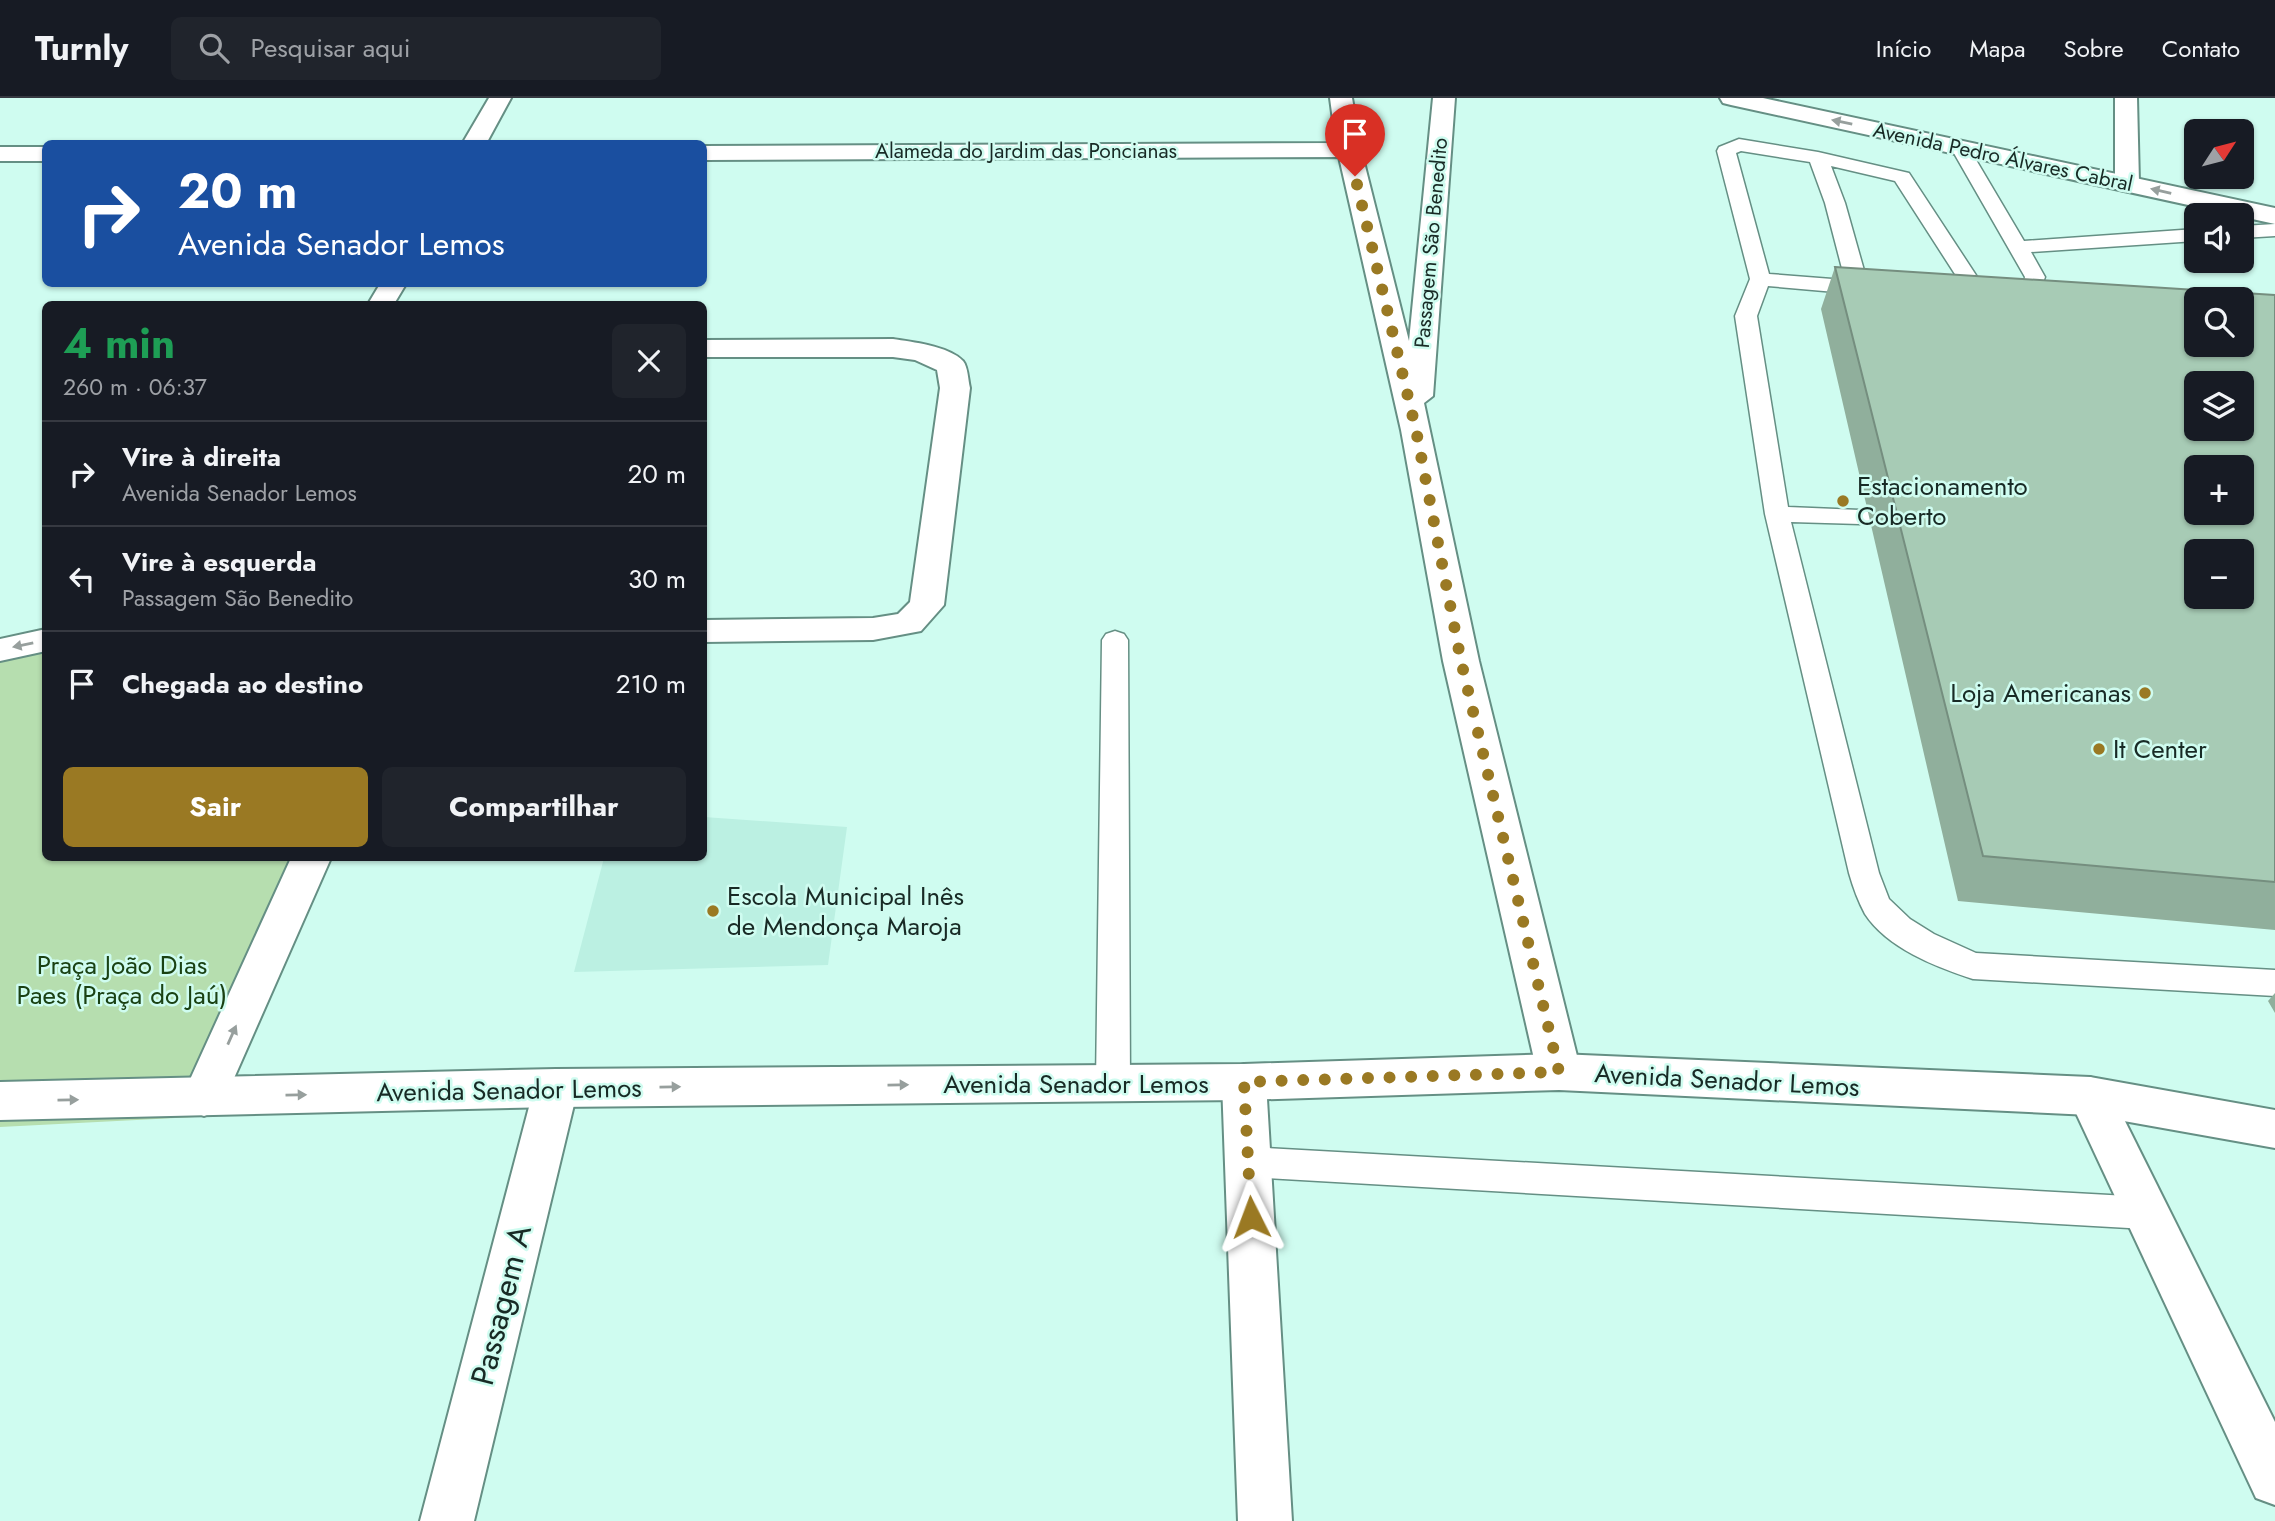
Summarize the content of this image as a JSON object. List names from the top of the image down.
{
  "streets": {
    "street": [
      "Alameda do Jardim das Poncianas",
      "Avenida Pedro Álvares Cabral",
      "Passagem São Benedito",
      "Avenida Senador Lemos",
      "Passagem A"
    ]
  },
  "crossings": [
    ["Alameda do Jardim das Poncianas", "Passagem São Benedito"],
    ["Passagem São Benedito", "Avenida Senador Lemos"],
    ["Avenida Senador Lemos", "Passagem A"]
  ],
  "one_way": ["Avenida Pedro Álvares Cabral", "Avenida Senador Lemos"],
  "parks": ["Praça João Dias Paes (Praça do Jaú)"],
  "places": [
    "Estacionamento Coberto",
    "Loja Americanas",
    "It Center",
    "Escola Municipal Inês de Mendonça Maroja"
  ],
  "north": "top right",
  "page": {
    "header": "Turnly",
    "search": "Pesquisar aqui",
    "nav": [
      "Início",
      "Mapa",
      "Sobre",
      "Contato"
    ],
    "map_buttons": ["+", "−"],
    "turn": ["20 m", "Avenida Senador Lemos"],
    "heading": ["4 min", "260 m · 06:37"],
    "list": [
      {
        "name": "Vire à direita",
        "note": "Avenida Senador Lemos",
        "value": "20 m"
      },
      {
        "name": "Vire à esquerda",
        "note": "Passagem São Benedito",
        "value": "30 m"
      },
      {
        "name": "Chegada ao destino",
        "value": "210 m"
      }
    ],
    "buttons": ["Sair", "Compartilhar"]
  }
}
